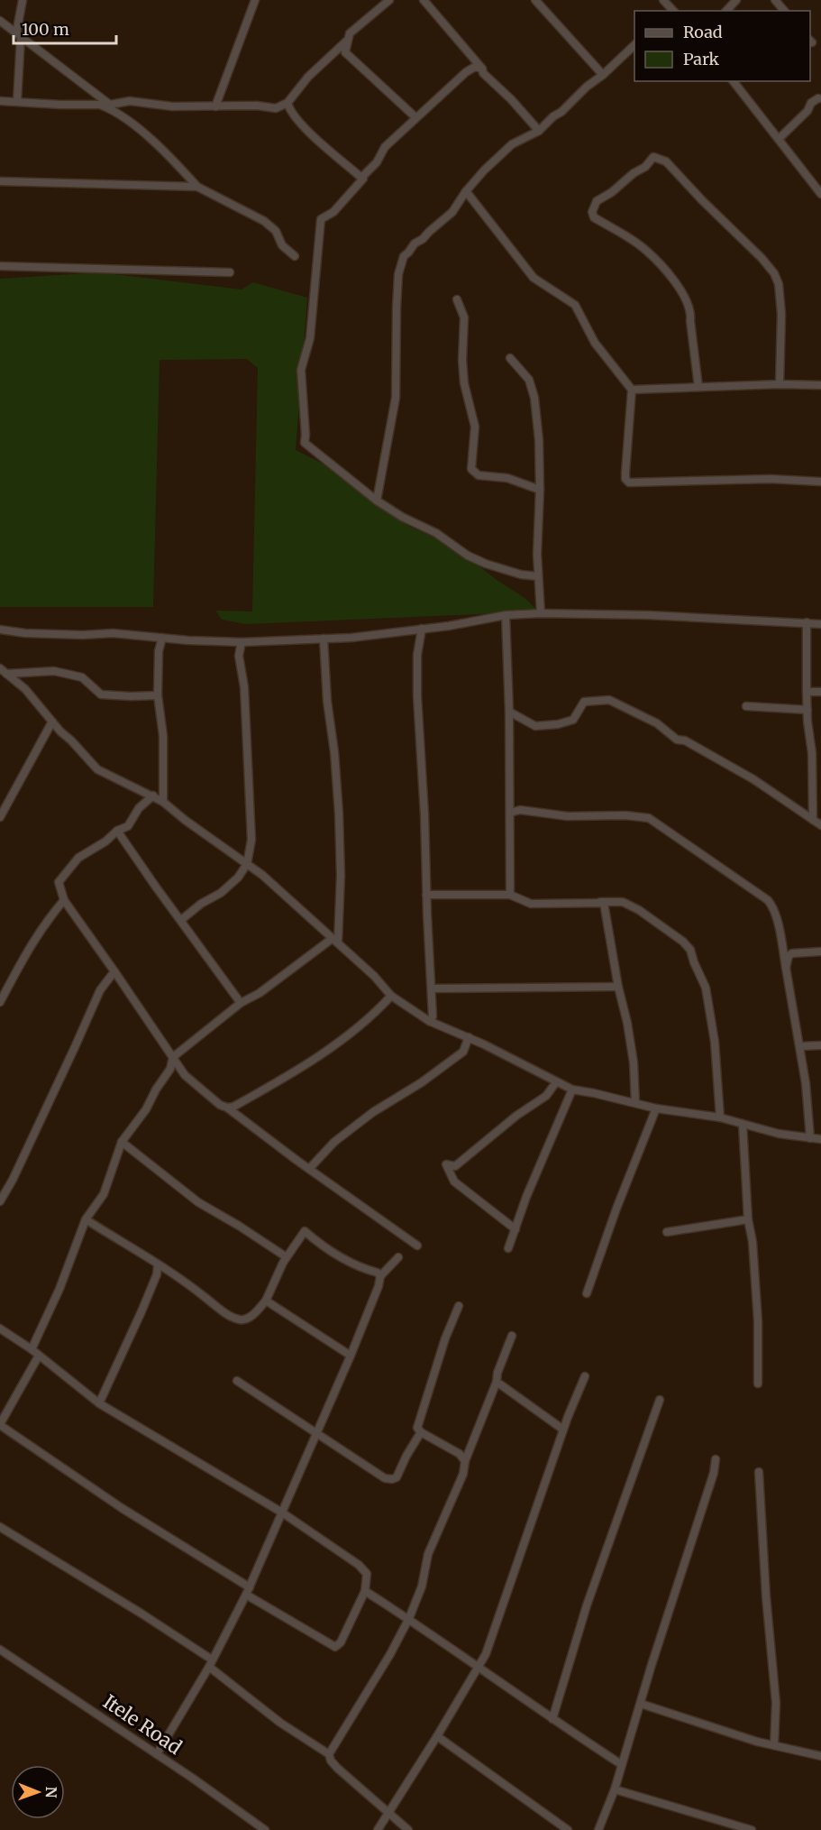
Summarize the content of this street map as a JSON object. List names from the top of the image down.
{
  "streets": {
    "street": ["Itele Road"]
  },
  "legend": ["Road", "Park"],
  "scale_bar": "100 m",
  "north": "right"
}
